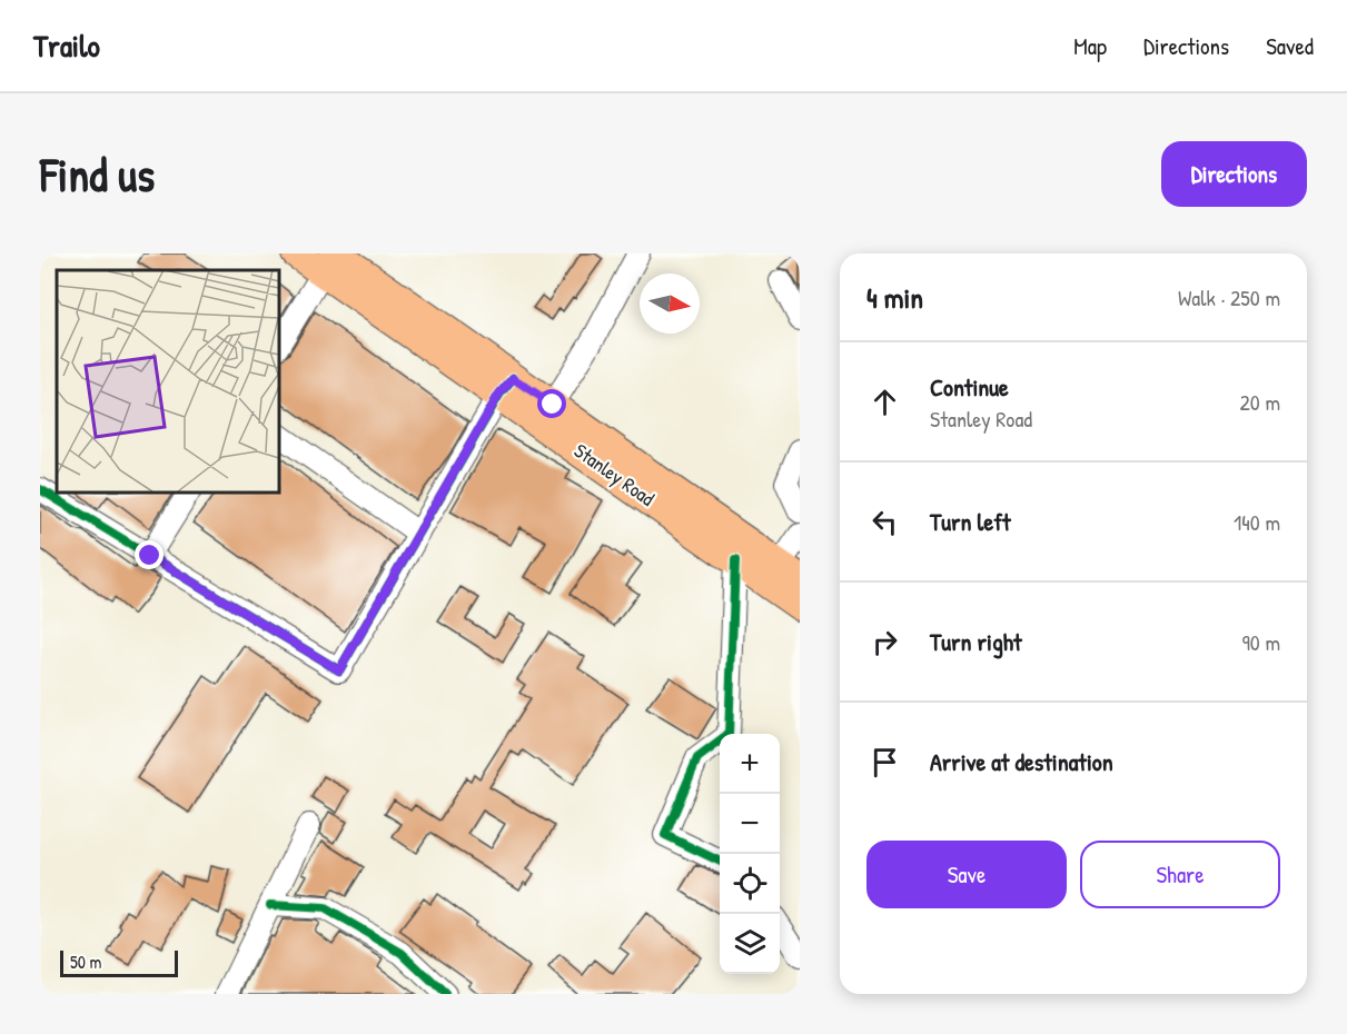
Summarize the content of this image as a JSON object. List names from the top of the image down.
{
  "streets": {
    "main road": ["Stanley Road"]
  },
  "scale_bar": "50 m",
  "north": "right",
  "page": {
    "header": "Trailo",
    "nav": ["Map", "Directions", "Saved"],
    "buttons": [
      "Directions",
      ["Save", "Share"]
    ],
    "title": "Find us",
    "heading": ["4 min", "Walk · 250 m"],
    "list": [
      ["Continue", "Stanley Road", "20 m"],
      ["Turn left", "140 m"],
      ["Turn right", "90 m"],
      "Arrive at destination"
    ],
    "map_buttons": ["+", "−"],
    "scale": "50 m"
  }
}
